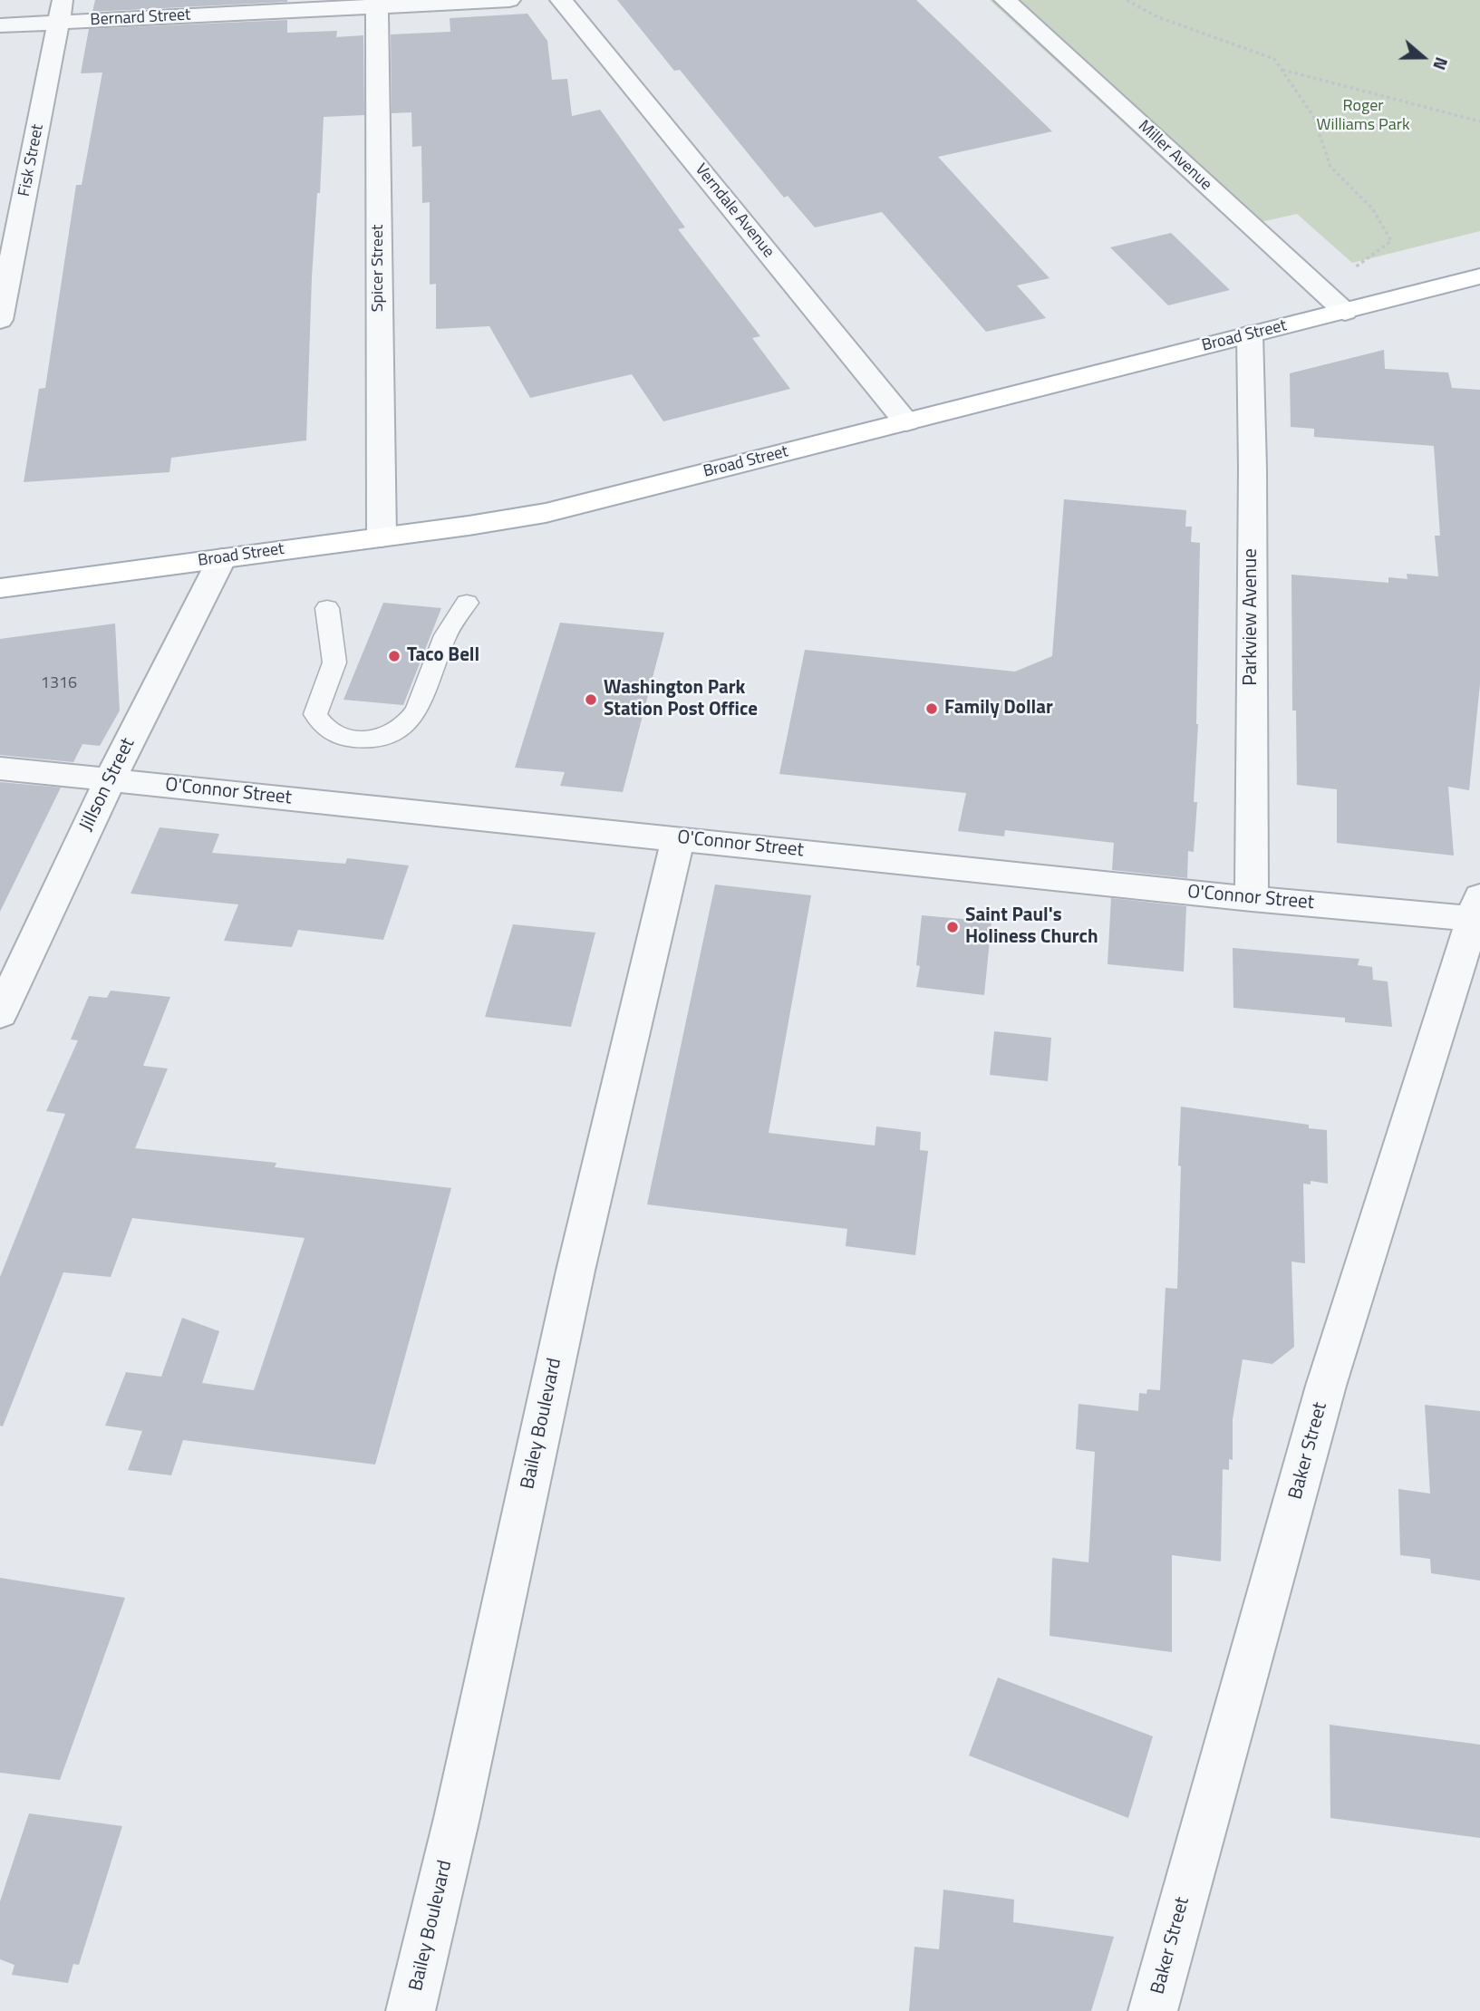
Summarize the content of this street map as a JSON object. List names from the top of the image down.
{
  "streets": {
    "main road": ["Broad Street"],
    "street": [
      "Bernard Street",
      "Miller Avenue",
      "Fisk Street",
      "Verndale Avenue",
      "Spicer Street",
      "Parkview Avenue",
      "Jillson Street",
      "O'Connor Street",
      "Bailey Boulevard",
      "Baker Street"
    ]
  },
  "crossings": [
    ["Bernard Street", "Fisk Street"],
    ["Bernard Street", "Spicer Street"],
    ["Miller Avenue", "Broad Street"],
    ["Verndale Avenue", "Broad Street"],
    ["Spicer Street", "Broad Street"],
    ["Broad Street", "Parkview Avenue"],
    ["Broad Street", "Jillson Street"],
    ["Parkview Avenue", "O'Connor Street"],
    ["Jillson Street", "O'Connor Street"],
    ["O'Connor Street", "Bailey Boulevard"],
    ["O'Connor Street", "Baker Street"]
  ],
  "parks": ["Roger Williams Park"],
  "places": [
    "Taco Bell",
    "Washington Park Station Post Office",
    "Family Dollar",
    "Saint Paul's Holiness Church"
  ],
  "house_numbers": ["1316"],
  "north": "right"
}
